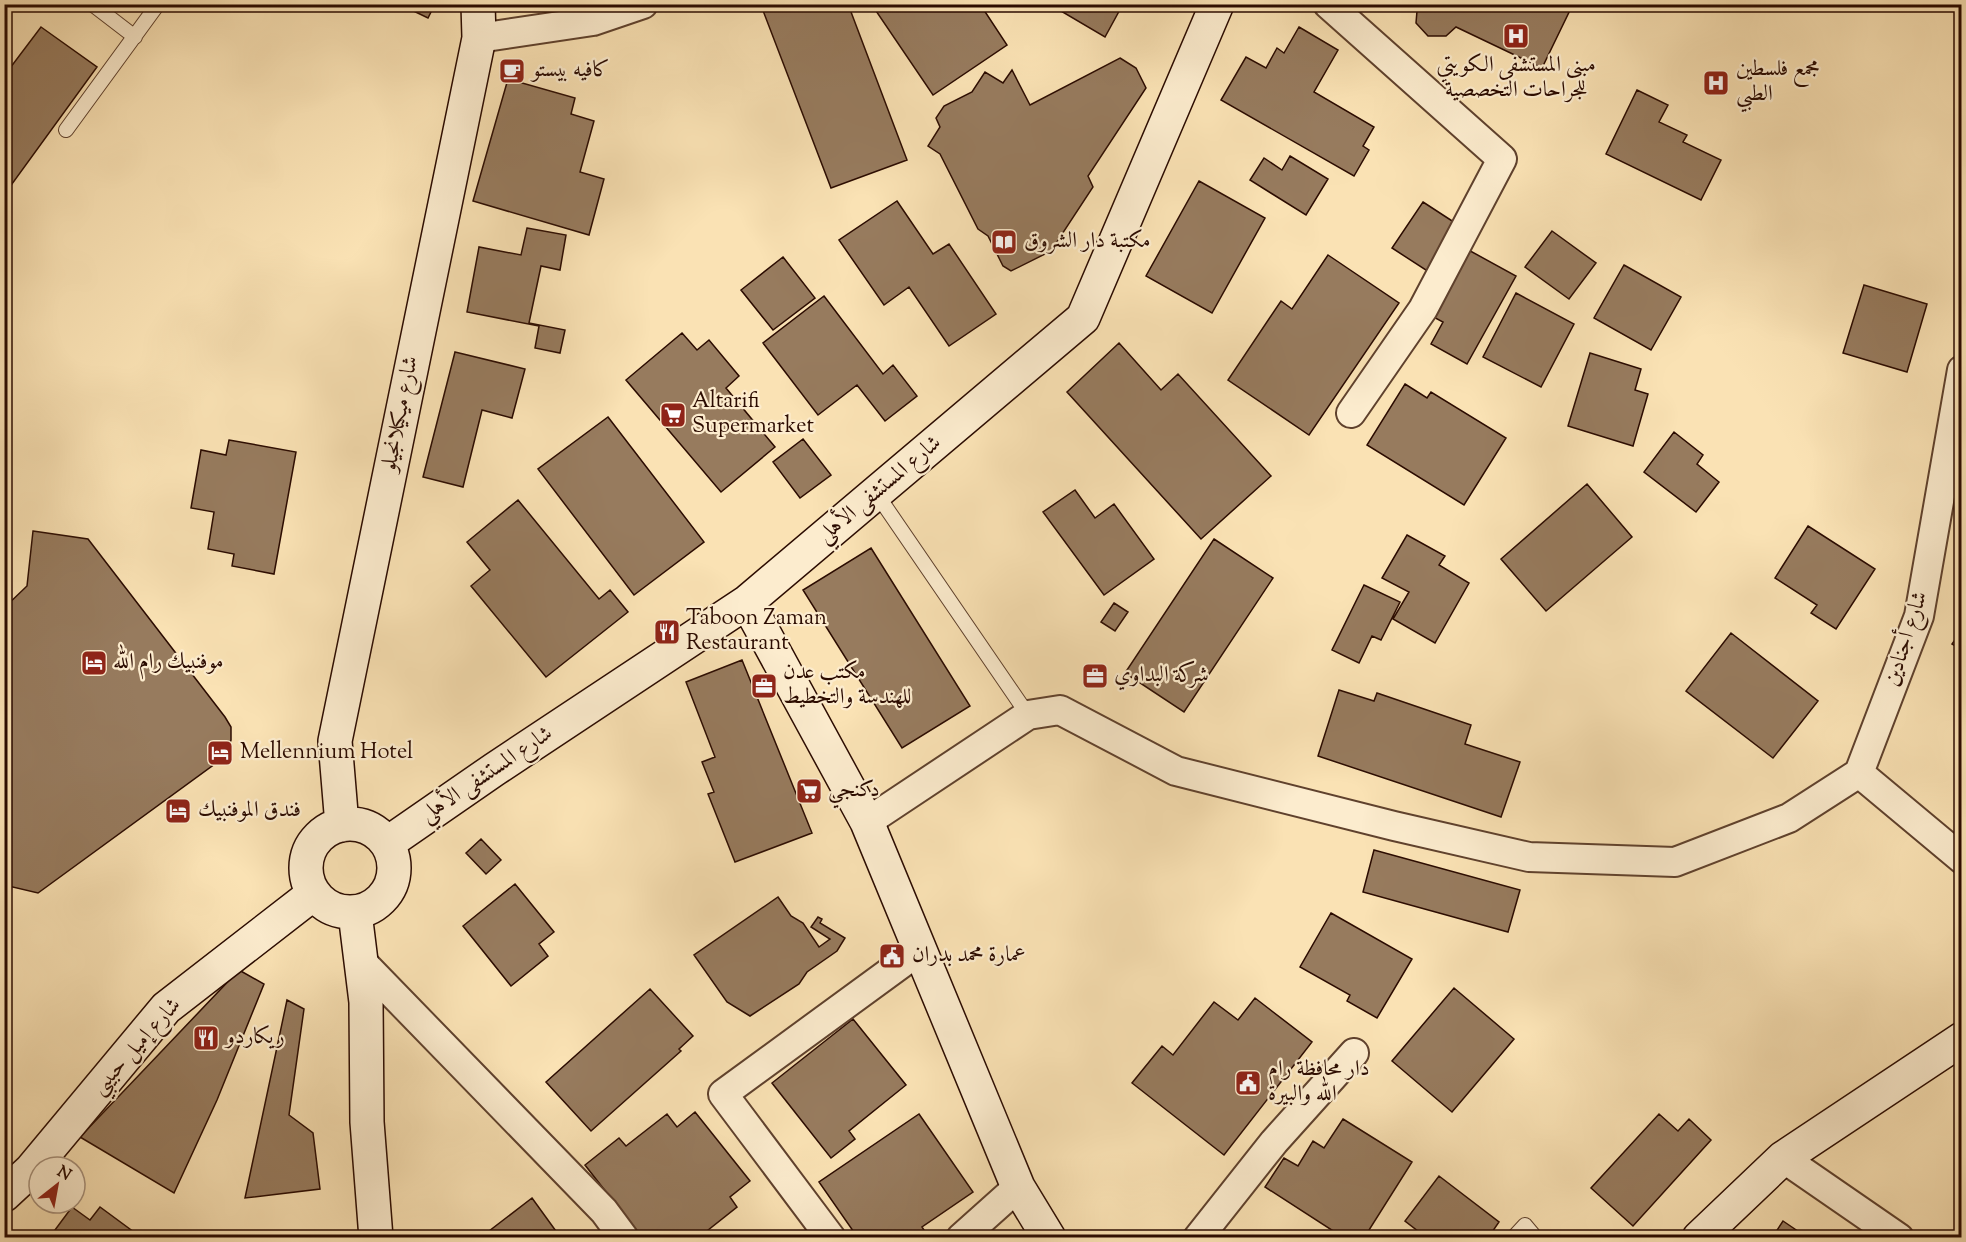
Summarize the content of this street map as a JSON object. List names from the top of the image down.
{
  "streets": {
    "street": [
      "شارع ميكيلانجيلو",
      "شارع المستشفى الأهلي",
      "شارع أجنادين",
      "شارع إميل حبيبي"
    ]
  },
  "crossings": [
    ["شارع ميكيلانجيلو", "شارع المستشفى الأهلي"],
    ["شارع ميكيلانجيلو", "شارع إميل حبيبي"],
    ["شارع المستشفى الأهلي", "شارع إميل حبيبي"]
  ],
  "places": {
    "hospital": ["مبنى المستشفى الكويتي للجراحات التخصصية", "مجمع فلسطين الطبي"],
    "cafe": ["كافيه بيستو"],
    "library": ["مكتبة دار الشروق"],
    "supermarket": ["Altarifi Supermarket", "دكنجي"],
    "restaurant": ["Taboon Zaman Restaurant", "ريكاردو"],
    "hotel": ["موفنبيك رام الله", "Mellennium Hotel", "فندق الموفنبيك"],
    "office": ["شركة البداوي", "مكتب عدن للهندسة والتخطيط"],
    "public building": ["عمارة محمد بدران", "دار محافظة رام الله والبيرة"]
  },
  "north": "top right"
}
